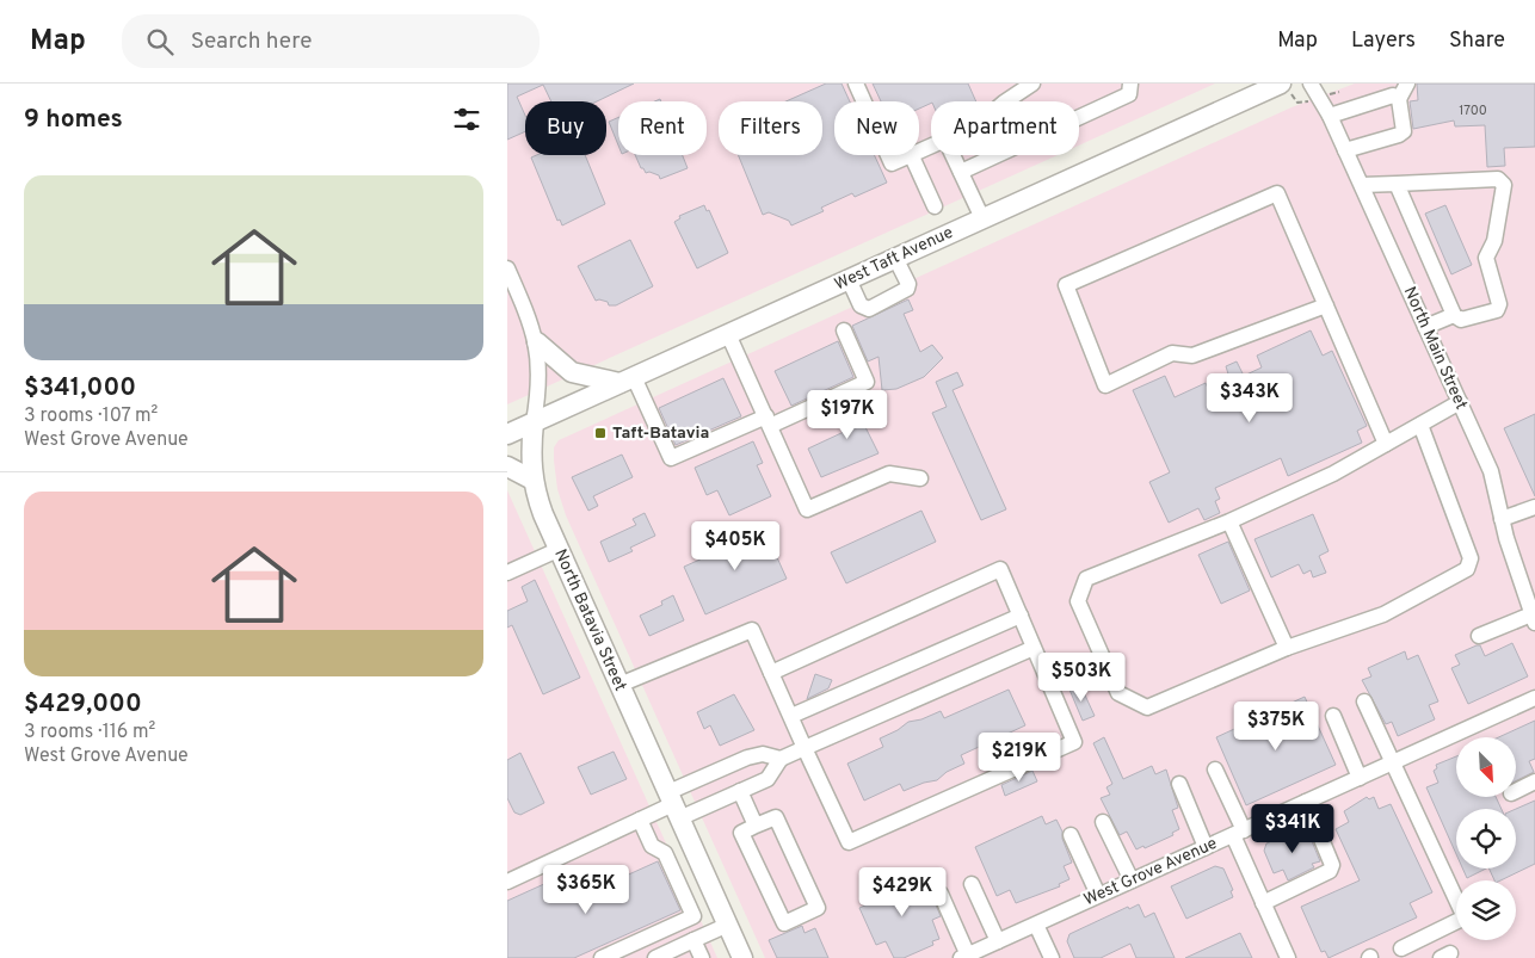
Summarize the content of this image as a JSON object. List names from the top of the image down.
{
  "streets": {
    "main road": ["West Taft Avenue", "North Batavia Street"],
    "street": ["North Main Street", "West Grove Avenue"]
  },
  "crossings": [
    ["West Taft Avenue", "North Batavia Street"]
  ],
  "places": {
    "transit": ["Taft-Batavia"]
  },
  "house_numbers": ["1700"],
  "north": "bottom right",
  "page": {
    "header": "Map",
    "search": "Search here",
    "nav": ["Map", "Layers", "Share"],
    "heading": "9 homes",
    "chip": [
      "Buy",
      "Rent",
      "Filters",
      "New",
      "Apartment"
    ],
    "list": [
      {
        "name": "$341,000",
        "note": "3 rooms · 107 m² · West Grove Avenue"
      },
      {
        "name": "$429,000",
        "note": "3 rooms · 116 m² · West Grove Avenue"
      }
    ],
    "price": [
      "$343K",
      "$197K",
      "$405K",
      "$503K",
      "$375K",
      "$219K",
      "$341K",
      "$365K",
      "$429K"
    ]
  }
}
